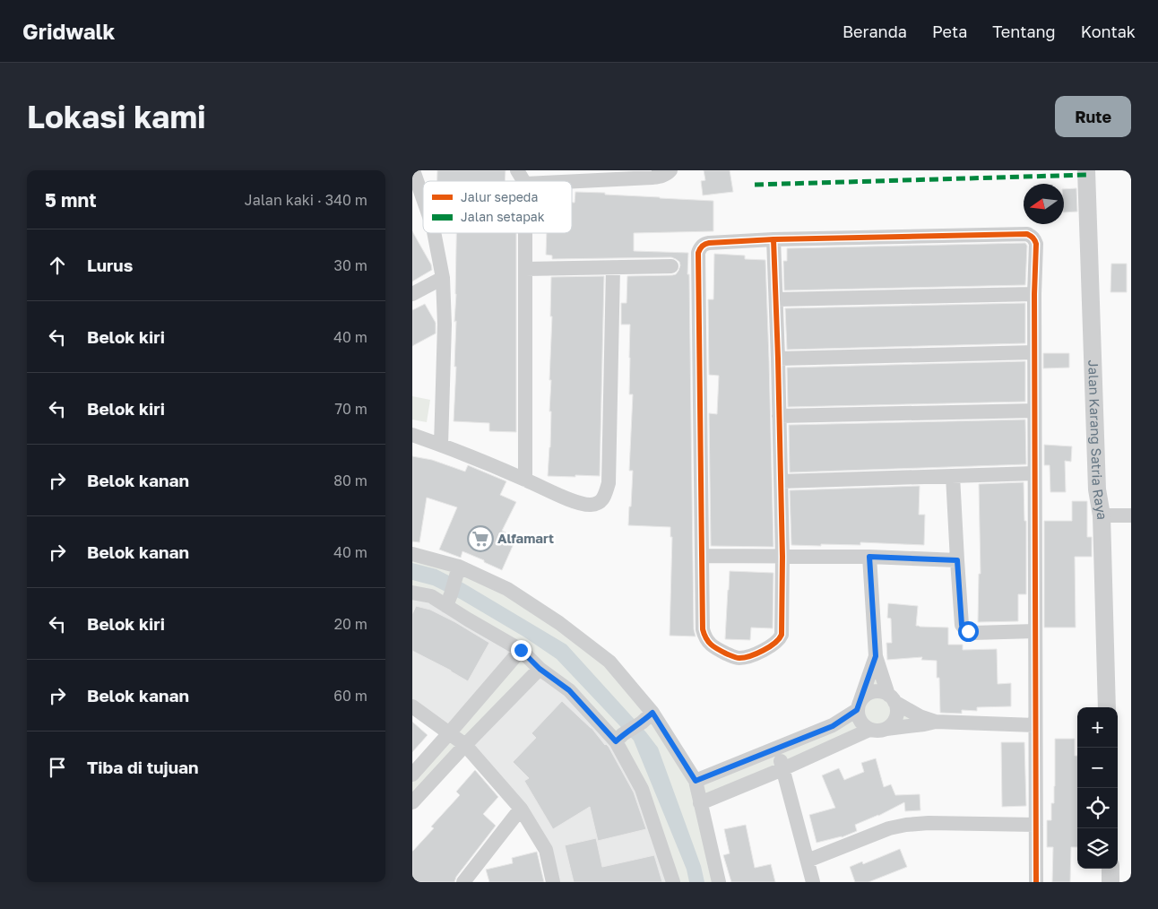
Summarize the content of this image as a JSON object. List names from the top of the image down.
{
  "streets": {
    "street": ["Jalan Karang Satria Raya"]
  },
  "places": {
    "supermarket": ["Alfamart"]
  },
  "legend": ["Jalur sepeda", "Jalan setapak"],
  "north": "left",
  "page": {
    "header": "Gridwalk",
    "nav": [
      "Beranda",
      "Peta",
      "Tentang",
      "Kontak"
    ],
    "buttons": "Rute",
    "title": "Lokasi kami",
    "heading": ["5 mnt", "Jalan kaki · 340 m"],
    "list": [
      ["Lurus", "30 m"],
      ["Belok kiri", "40 m"],
      ["Belok kiri", "70 m"],
      ["Belok kanan", "80 m"],
      ["Belok kanan", "40 m"],
      ["Belok kiri", "20 m"],
      ["Belok kanan", "60 m"],
      "Tiba di tujuan"
    ],
    "map_buttons": ["+", "−"]
  }
}
